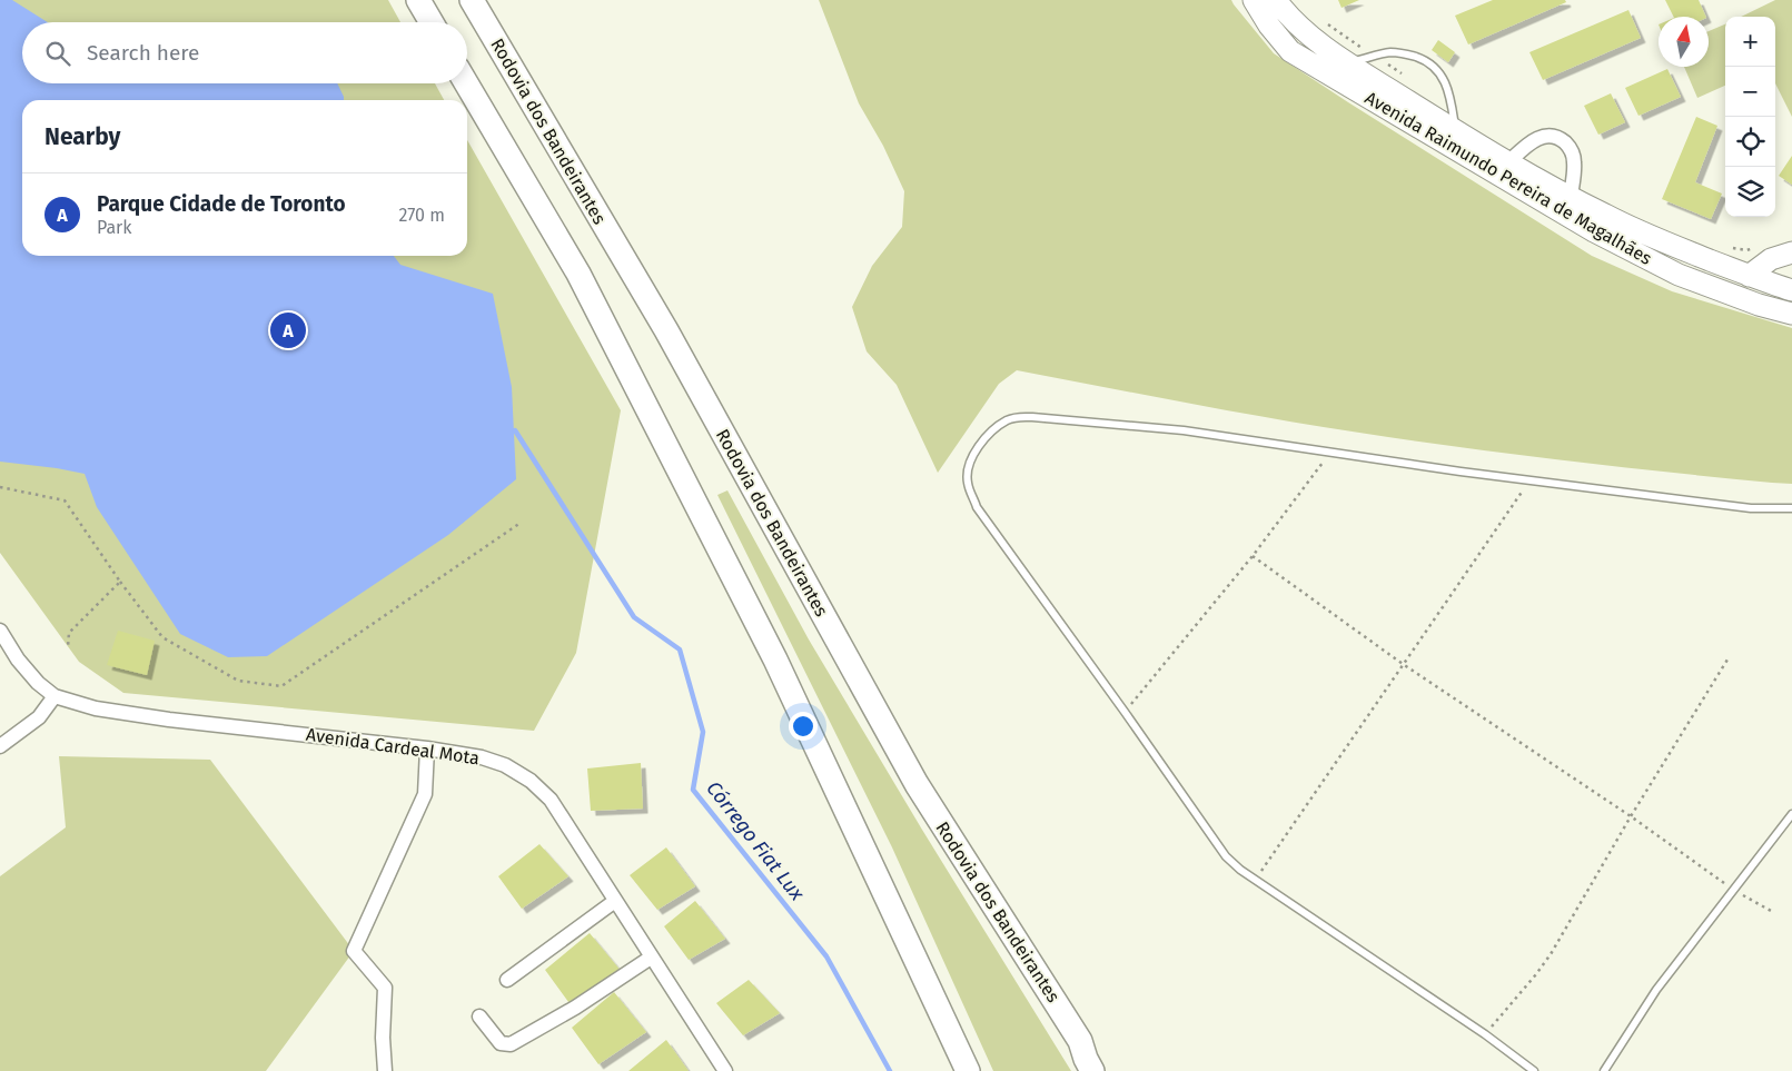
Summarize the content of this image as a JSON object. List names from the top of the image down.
{
  "streets": {
    "highway": ["Rodovia dos Bandeirantes"],
    "main road": ["Avenida Raimundo Pereira de Magalhães"],
    "street": ["Avenida Cardeal Mota"]
  },
  "water": ["Córrego Fiat Lux"],
  "north": "top",
  "page": {
    "map_buttons": ["+", "−"],
    "search": "Search here",
    "heading": "Nearby",
    "list": [
      {
        "mark": "A",
        "name": "Parque Cidade de Toronto",
        "note": "Park",
        "value": "270 m"
      }
    ],
    "pins": "A"
  }
}
